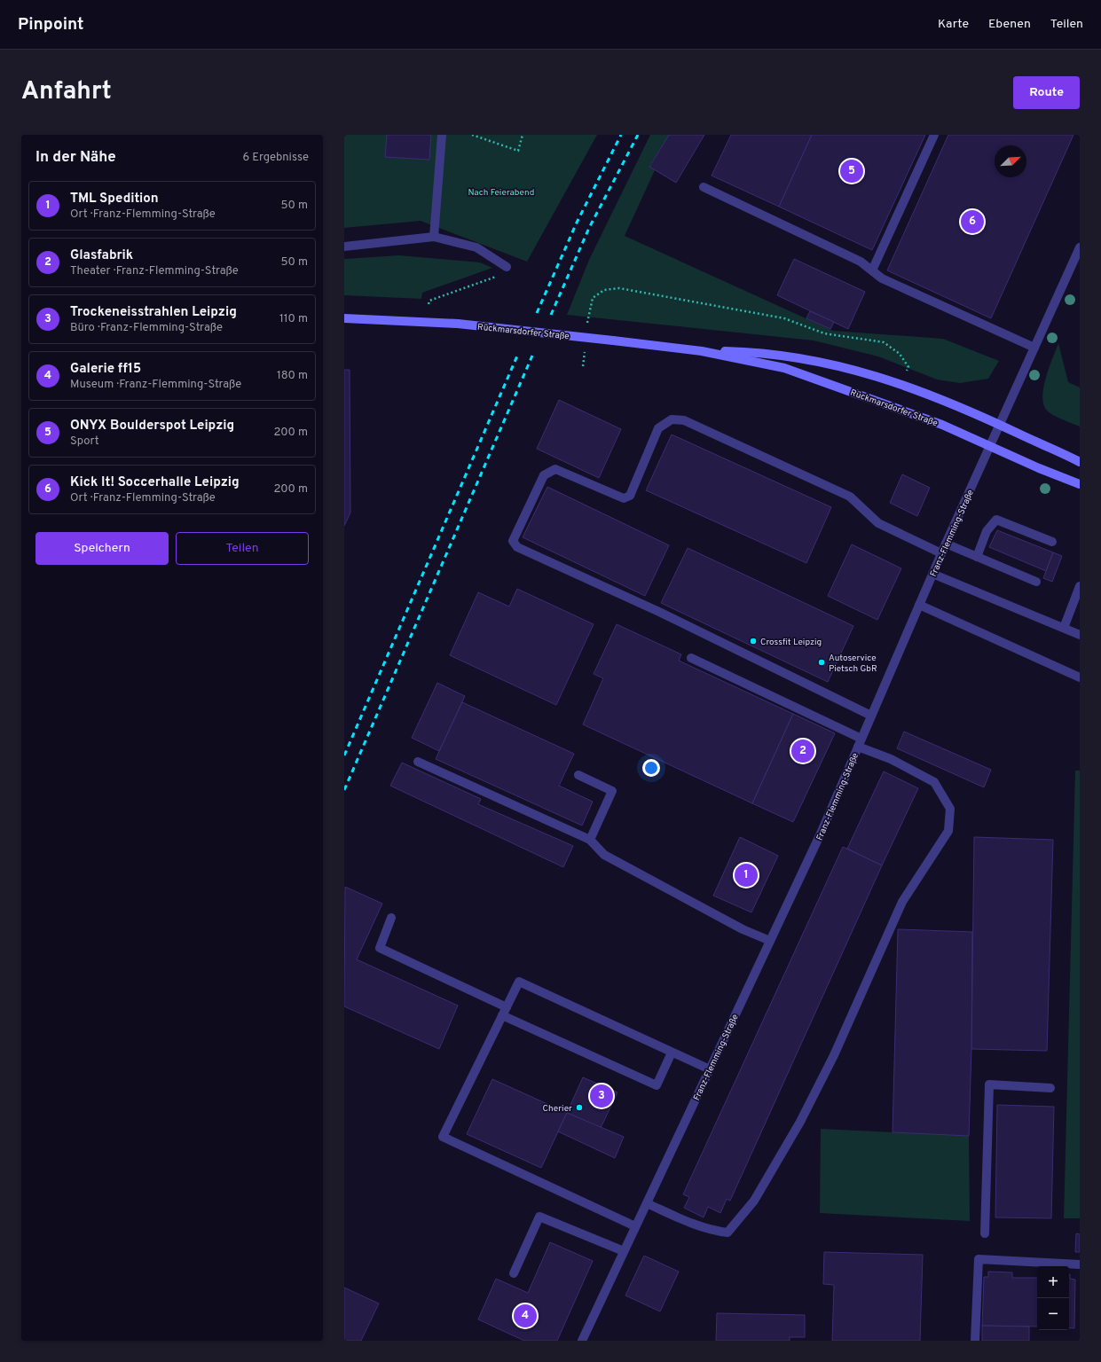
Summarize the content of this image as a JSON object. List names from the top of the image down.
{
  "streets": {
    "main road": ["Rückmarsdorfer Straße"],
    "street": ["Franz-Flemming-Straße"]
  },
  "crossings": [
    ["Rückmarsdorfer Straße", "Franz-Flemming-Straße"]
  ],
  "parks": ["Nach Feierabend"],
  "places": ["Crossfit Leipzig", "Autoservice Pietsch GbR", "Cherier"],
  "north": "top right",
  "page": {
    "header": "Pinpoint",
    "nav": ["Karte", "Ebenen", "Teilen"],
    "title": "Anfahrt",
    "buttons": [
      "Route",
      ["Speichern", "Teilen"]
    ],
    "heading": ["In der Nähe", "6 Ergebnisse"],
    "pins": [
      "5",
      "6",
      "2",
      "1",
      "3",
      "4"
    ],
    "list": [
      {
        "mark": "1",
        "name": "TML Spedition",
        "note": "Ort · Franz-Flemming-Straße",
        "value": "50 m"
      },
      {
        "mark": "2",
        "name": "Glasfabrik",
        "note": "Theater · Franz-Flemming-Straße",
        "value": "50 m"
      },
      {
        "mark": "3",
        "name": "Trockeneisstrahlen Leipzig",
        "note": "Büro · Franz-Flemming-Straße",
        "value": "110 m"
      },
      {
        "mark": "4",
        "name": "Galerie ff15",
        "note": "Museum · Franz-Flemming-Straße",
        "value": "180 m"
      },
      {
        "mark": "5",
        "name": "ONYX Boulderspot Leipzig",
        "note": "Sport",
        "value": "200 m"
      },
      {
        "mark": "6",
        "name": "Kick It! Soccerhalle Leipzig",
        "note": "Ort · Franz-Flemming-Straße",
        "value": "200 m"
      }
    ],
    "map_buttons": ["+", "−"]
  }
}
